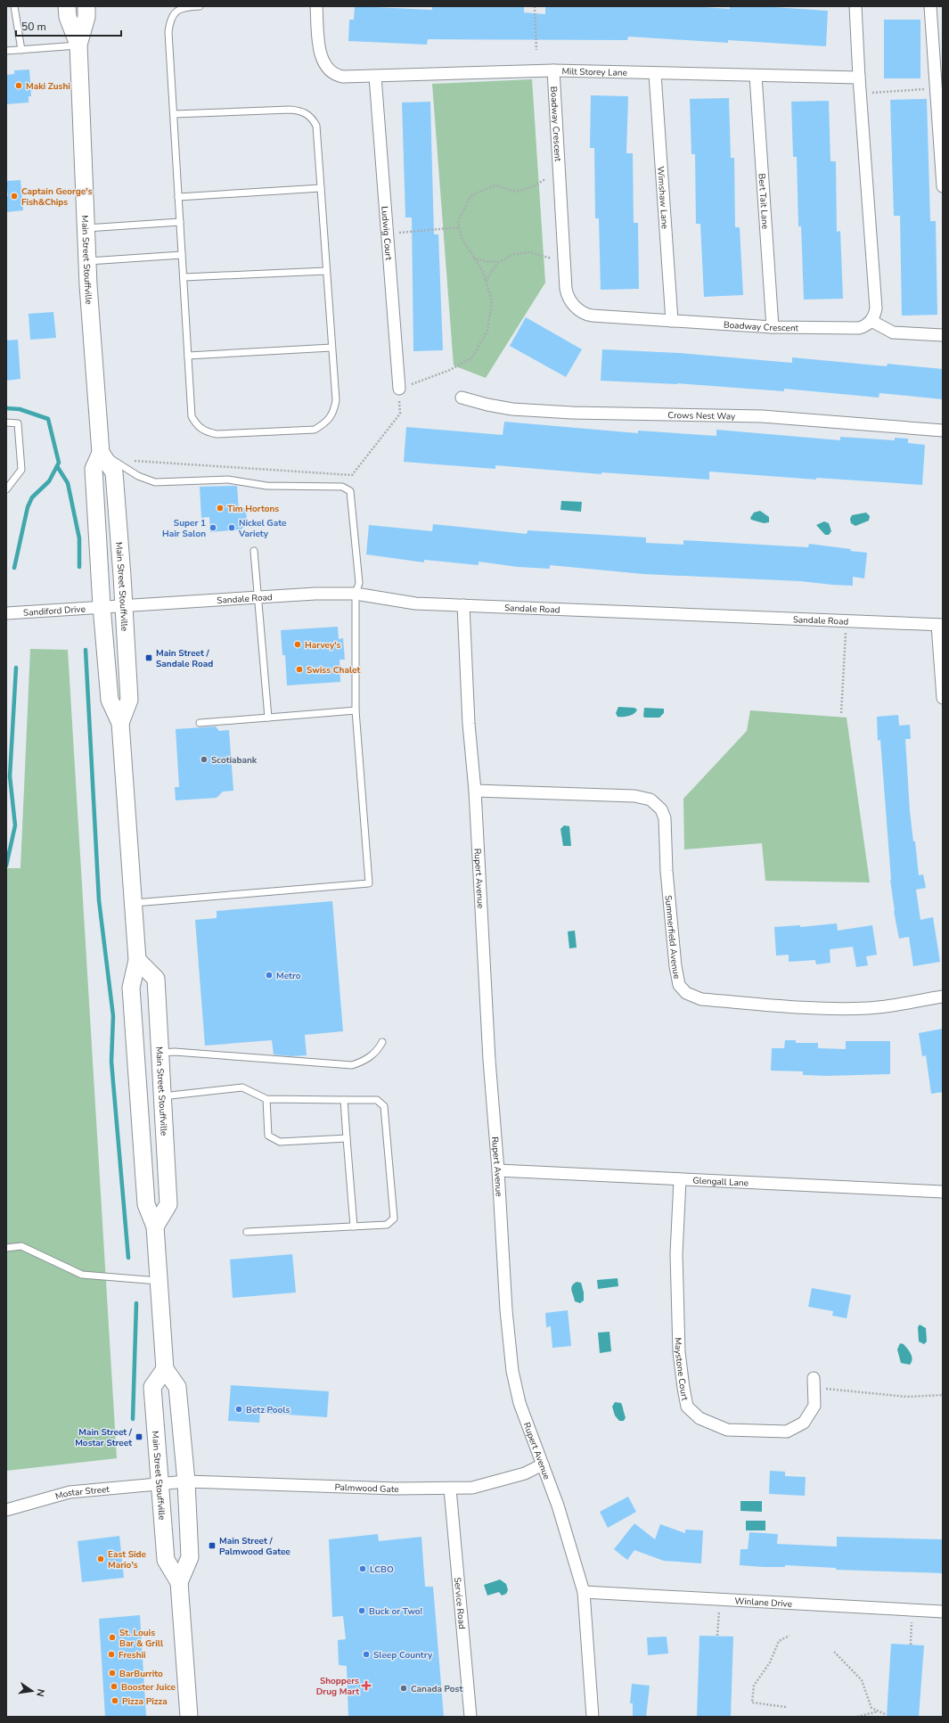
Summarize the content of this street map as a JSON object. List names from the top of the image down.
{
  "streets": {
    "main road": ["Main Street Stouffville"],
    "street": [
      "Milt Storey Lane",
      "Boadway Crescent",
      "Wimshaw Lane",
      "Bert Tait Lane",
      "Ludwig Court",
      "Crows Nest Way",
      "Sandale Road",
      "Sandiford Drive",
      "Rupert Avenue",
      "Summerfield Avenue",
      "Glengall Lane",
      "Maystone Court",
      "Palmwood Gate",
      "Mostar Street",
      "Service Road",
      "Winlane Drive"
    ]
  },
  "crossings": [
    ["Milt Storey Lane", "Boadway Crescent"],
    ["Milt Storey Lane", "Wimshaw Lane"],
    ["Milt Storey Lane", "Bert Tait Lane"],
    ["Milt Storey Lane", "Ludwig Court"],
    ["Boadway Crescent", "Wimshaw Lane"],
    ["Boadway Crescent", "Bert Tait Lane"],
    ["Main Street Stouffville", "Sandale Road"],
    ["Main Street Stouffville", "Sandiford Drive"],
    ["Main Street Stouffville", "Palmwood Gate"],
    ["Main Street Stouffville", "Mostar Street"],
    ["Sandale Road", "Sandiford Drive"],
    ["Sandale Road", "Rupert Avenue"],
    ["Rupert Avenue", "Summerfield Avenue"],
    ["Rupert Avenue", "Glengall Lane"],
    ["Rupert Avenue", "Palmwood Gate"],
    ["Rupert Avenue", "Winlane Drive"],
    ["Glengall Lane", "Maystone Court"],
    ["Palmwood Gate", "Mostar Street"],
    ["Palmwood Gate", "Service Road"]
  ],
  "places": {
    "other": [
      "Maki Zushi",
      "Captain George's Fish&Chips",
      "Tim Hortons",
      "Super 1 Hair Salon",
      "Nickel Gate Variety",
      "Harvey's",
      "Swiss Chalet",
      "Scotiabank",
      "Metro",
      "Betz Pools",
      "East Side Mario's",
      "LCBO",
      "Buck or Two!",
      "St. Louis Bar & Grill",
      "Freshii",
      "Sleep Country",
      "BarBurrito",
      "Booster Juice",
      "Canada Post",
      "Pizza Pizza"
    ],
    "transit": ["Main Street / Sandale Road", "Main Street / Mostar Street", "Main Street / Palmwood Gatee"],
    "health": ["Shoppers Drug Mart"]
  },
  "scale_bar": "50 m",
  "north": "right"
}
